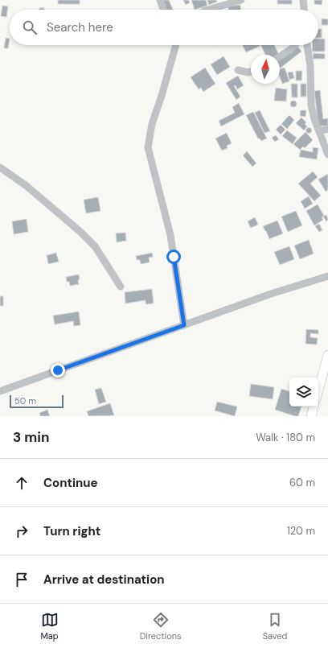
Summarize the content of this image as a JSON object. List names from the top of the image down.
{
  "scale_bar": "50 m",
  "north": "top",
  "page": {
    "search": "Search here",
    "scale": "50 m",
    "heading": ["3 min", "Walk · 180 m"],
    "list": [
      ["Continue", "60 m"],
      ["Turn right", "120 m"],
      "Arrive at destination"
    ],
    "nav": ["Map", "Directions", "Saved"]
  }
}
